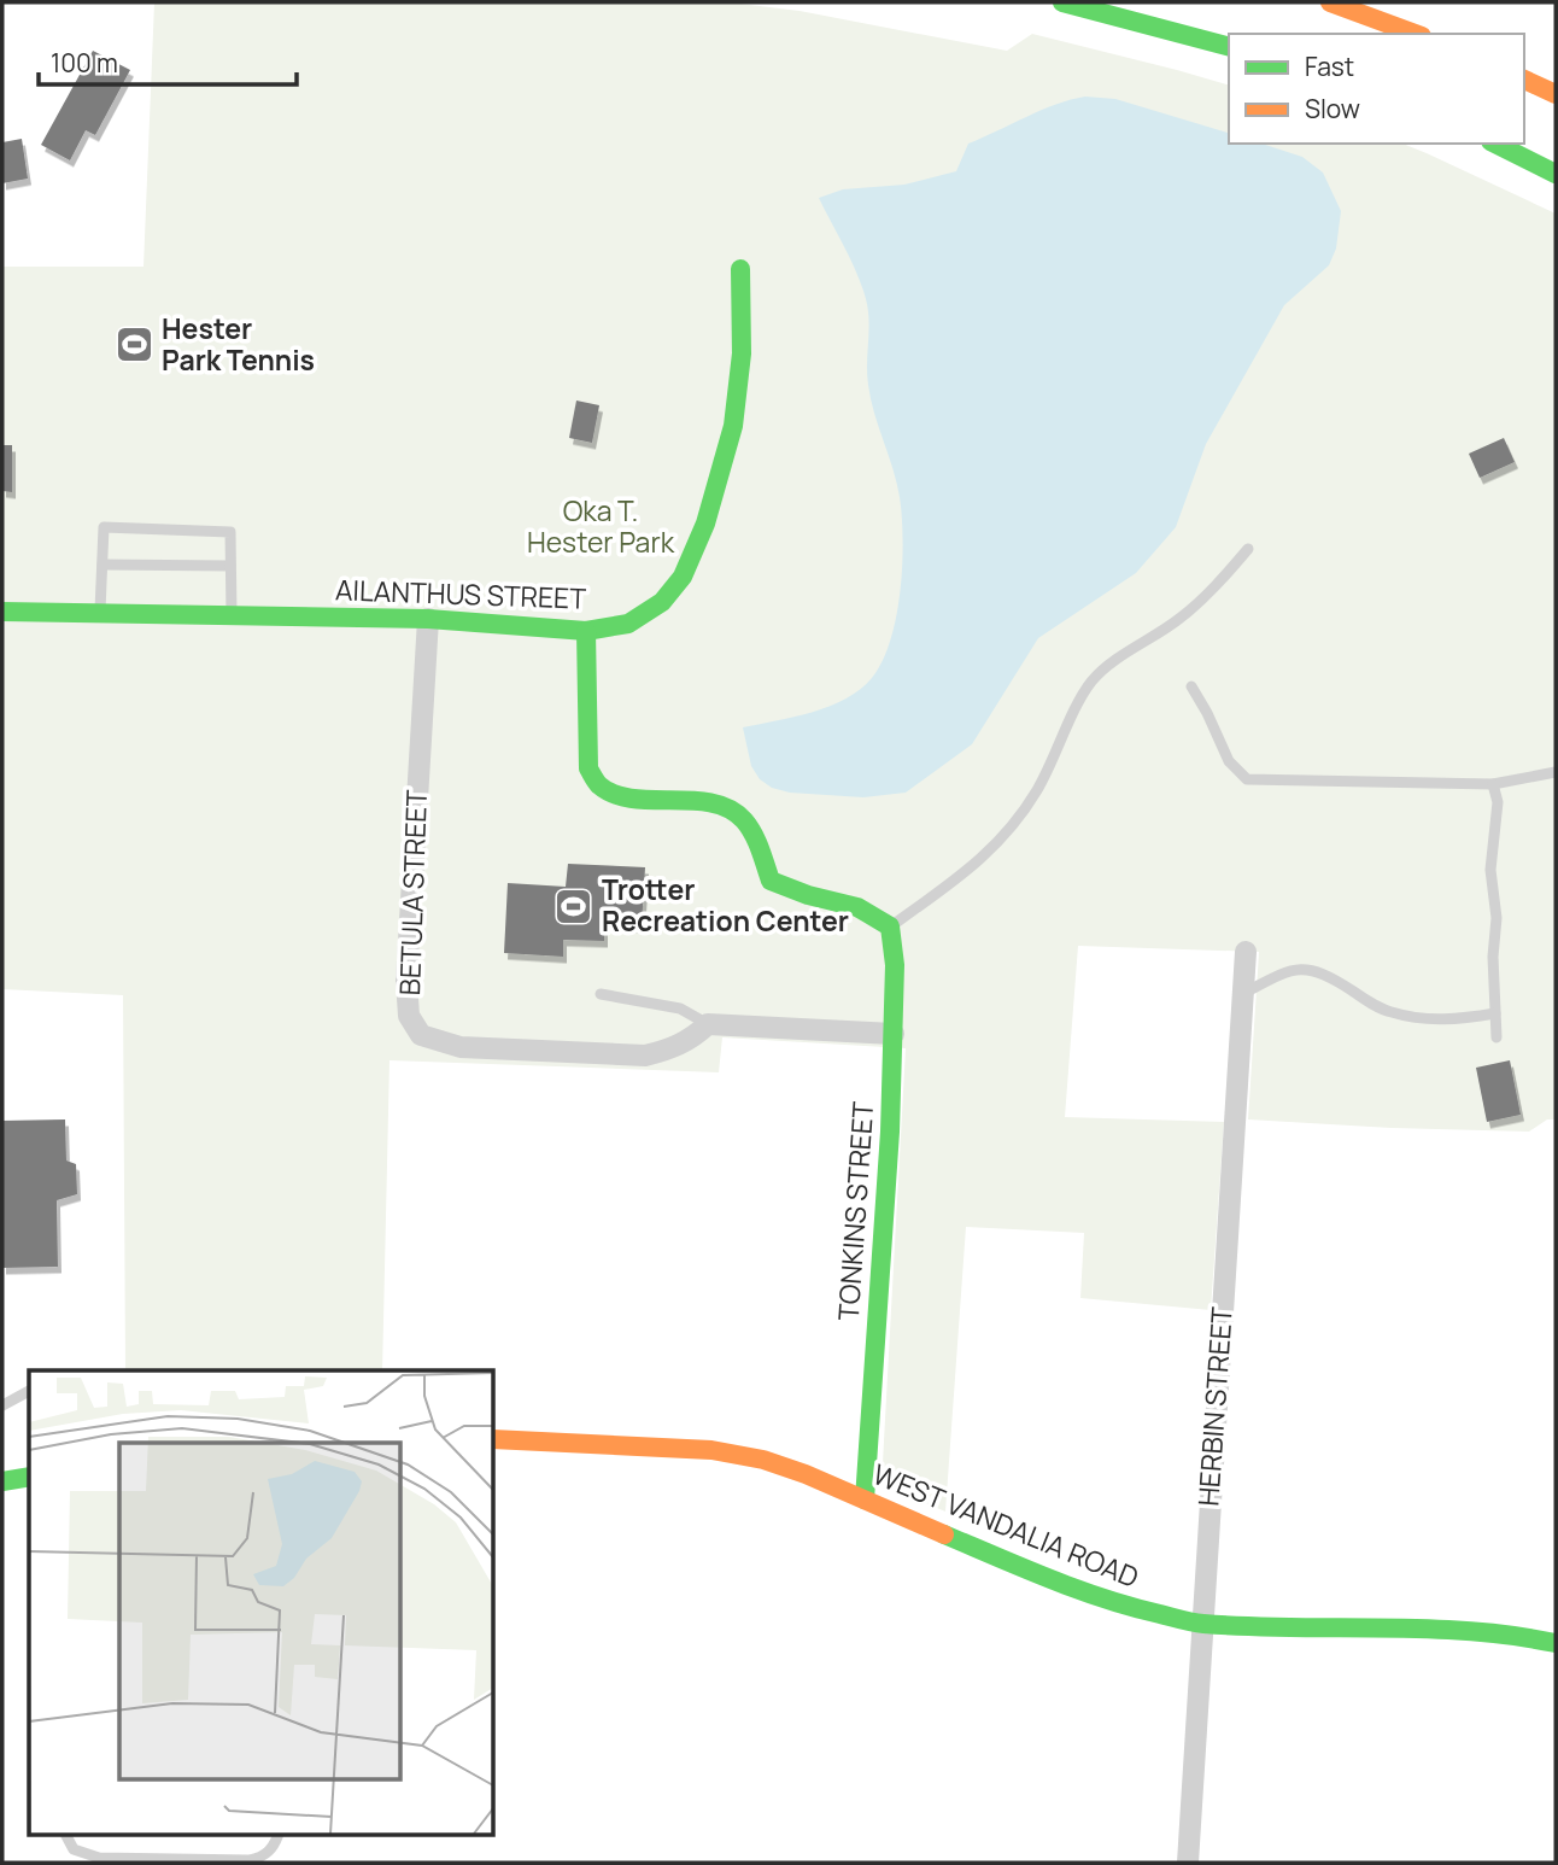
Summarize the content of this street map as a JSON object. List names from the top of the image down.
{
  "streets": {
    "main road": ["AILANTHUS STREET", "TONKINS STREET", "WEST VANDALIA ROAD"],
    "street": ["BETULA STREET", "HERBIN STREET"]
  },
  "crossings": [
    ["AILANTHUS STREET", "BETULA STREET"],
    ["TONKINS STREET", "WEST VANDALIA ROAD"],
    ["HERBIN STREET", "WEST VANDALIA ROAD"]
  ],
  "parks": ["Oka T. Hester Park"],
  "places": {
    "sports": ["Hester Park Tennis", "Trotter Recreation Center"]
  },
  "legend": ["Fast", "Slow"],
  "scale_bar": "100 m"
}
